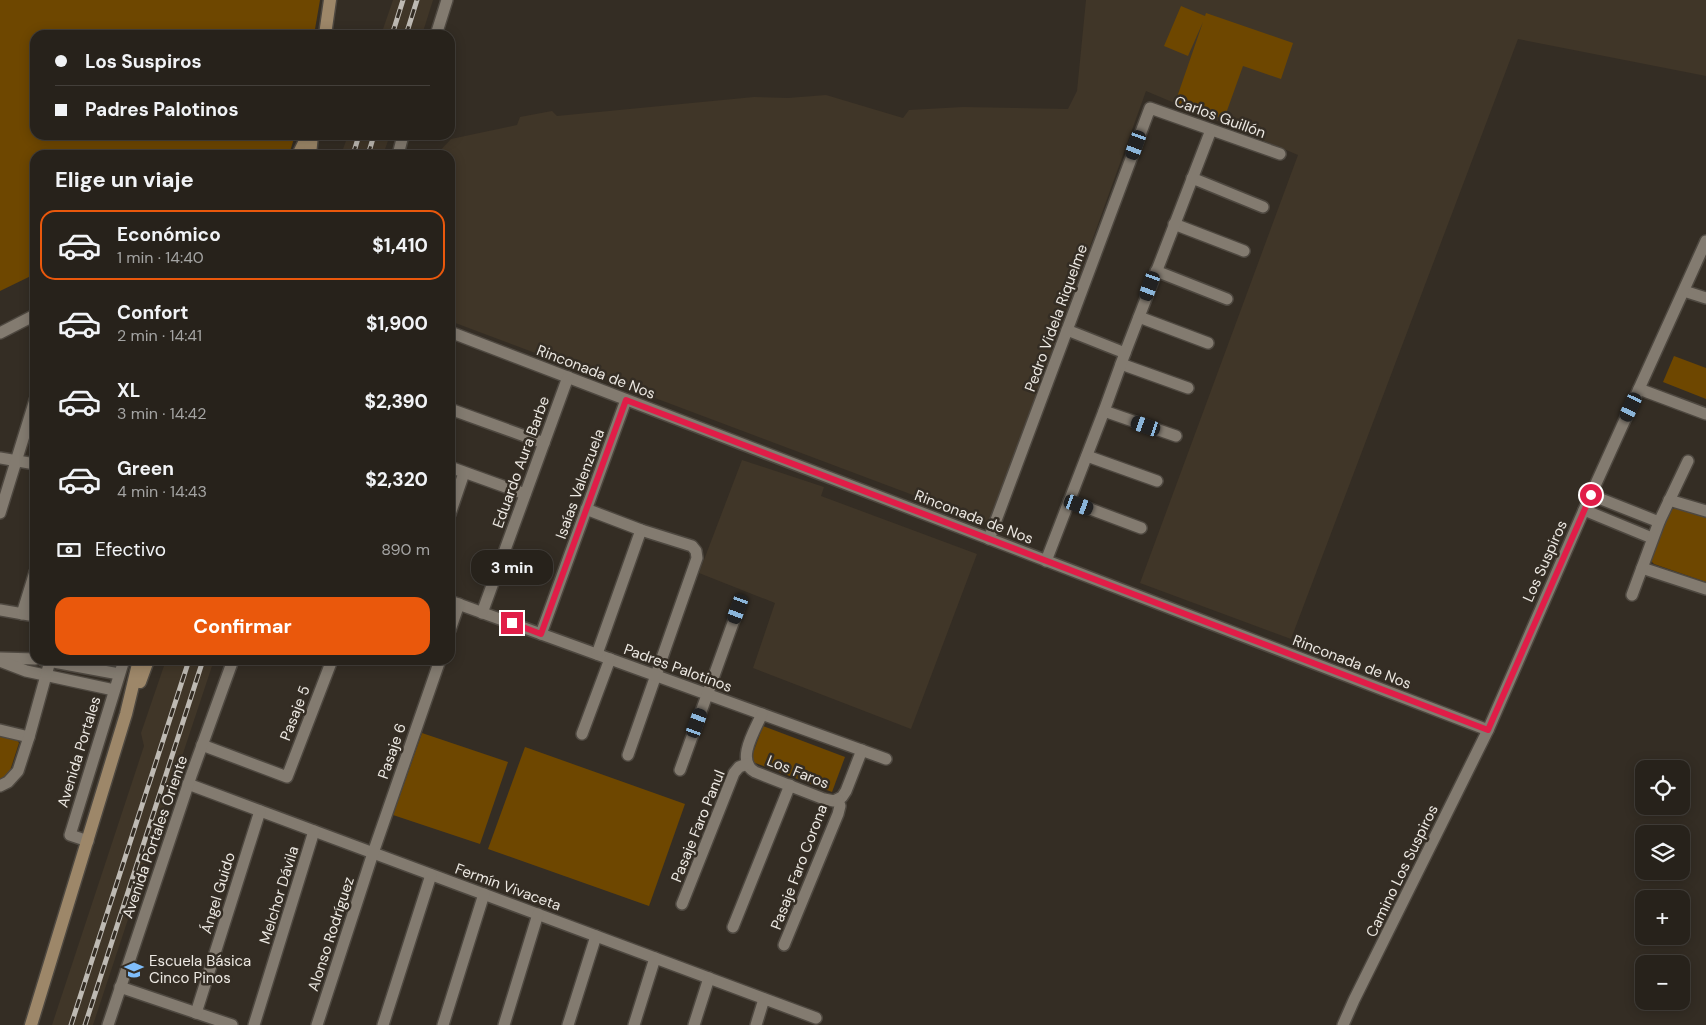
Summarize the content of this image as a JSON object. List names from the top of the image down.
{
  "streets": {
    "street": [
      "Carlos Guillón",
      "Pedro Videla Riquelme",
      "Rinconada de Nos",
      "Eduardo Aura Barbe",
      "Isaías Valenzuela",
      "Los Suspiros",
      "Padres Palotinos",
      "Pasaje 5",
      "Pasaje 6",
      "Avenida Portales",
      "Los Faros",
      "Pasaje Faro Panul",
      "Avenida Portales Oriente",
      "Pasaje Faro Corona",
      "Camino Los Suspiros",
      "Fermín Vivaceta",
      "Ángel Guido",
      "Melchor Dávila",
      "Alonso Rodríguez"
    ]
  },
  "crossings": [
    ["Carlos Guillón", "Pedro Videla Riquelme"],
    ["Pedro Videla Riquelme", "Rinconada de Nos"],
    ["Rinconada de Nos", "Eduardo Aura Barbe"],
    ["Rinconada de Nos", "Isaías Valenzuela"],
    ["Rinconada de Nos", "Los Suspiros"],
    ["Rinconada de Nos", "Camino Los Suspiros"],
    ["Eduardo Aura Barbe", "Padres Palotinos"],
    ["Isaías Valenzuela", "Padres Palotinos"],
    ["Los Suspiros", "Camino Los Suspiros"],
    ["Padres Palotinos", "Los Faros"],
    ["Pasaje 5", "Avenida Portales Oriente"],
    ["Pasaje 6", "Fermín Vivaceta"],
    ["Pasaje 6", "Alonso Rodríguez"],
    ["Los Faros", "Pasaje Faro Panul"],
    ["Los Faros", "Pasaje Faro Corona"],
    ["Avenida Portales Oriente", "Fermín Vivaceta"],
    ["Fermín Vivaceta", "Ángel Guido"],
    ["Fermín Vivaceta", "Melchor Dávila"],
    ["Fermín Vivaceta", "Alonso Rodríguez"]
  ],
  "places": {
    "school or university": ["Escuela Básica Cinco Pinos"]
  },
  "page": {
    "banner": ["Los Suspiros", "Padres Palotinos"],
    "heading": "Elige un viaje",
    "list": [
      {
        "name": "Económico",
        "note": "1 min · 14:40",
        "value": "$1,410"
      },
      {
        "name": "Confort",
        "note": "2 min · 14:41",
        "value": "$1,900"
      },
      {
        "name": "XL",
        "note": "3 min · 14:42",
        "value": "$2,390"
      },
      {
        "name": "Green",
        "note": "4 min · 14:43",
        "value": "$2,320"
      }
    ],
    "pay": ["Efectivo", "890 m"],
    "bubble": "3 min",
    "buttons": "Confirmar",
    "map_buttons": ["+", "−"]
  }
}
